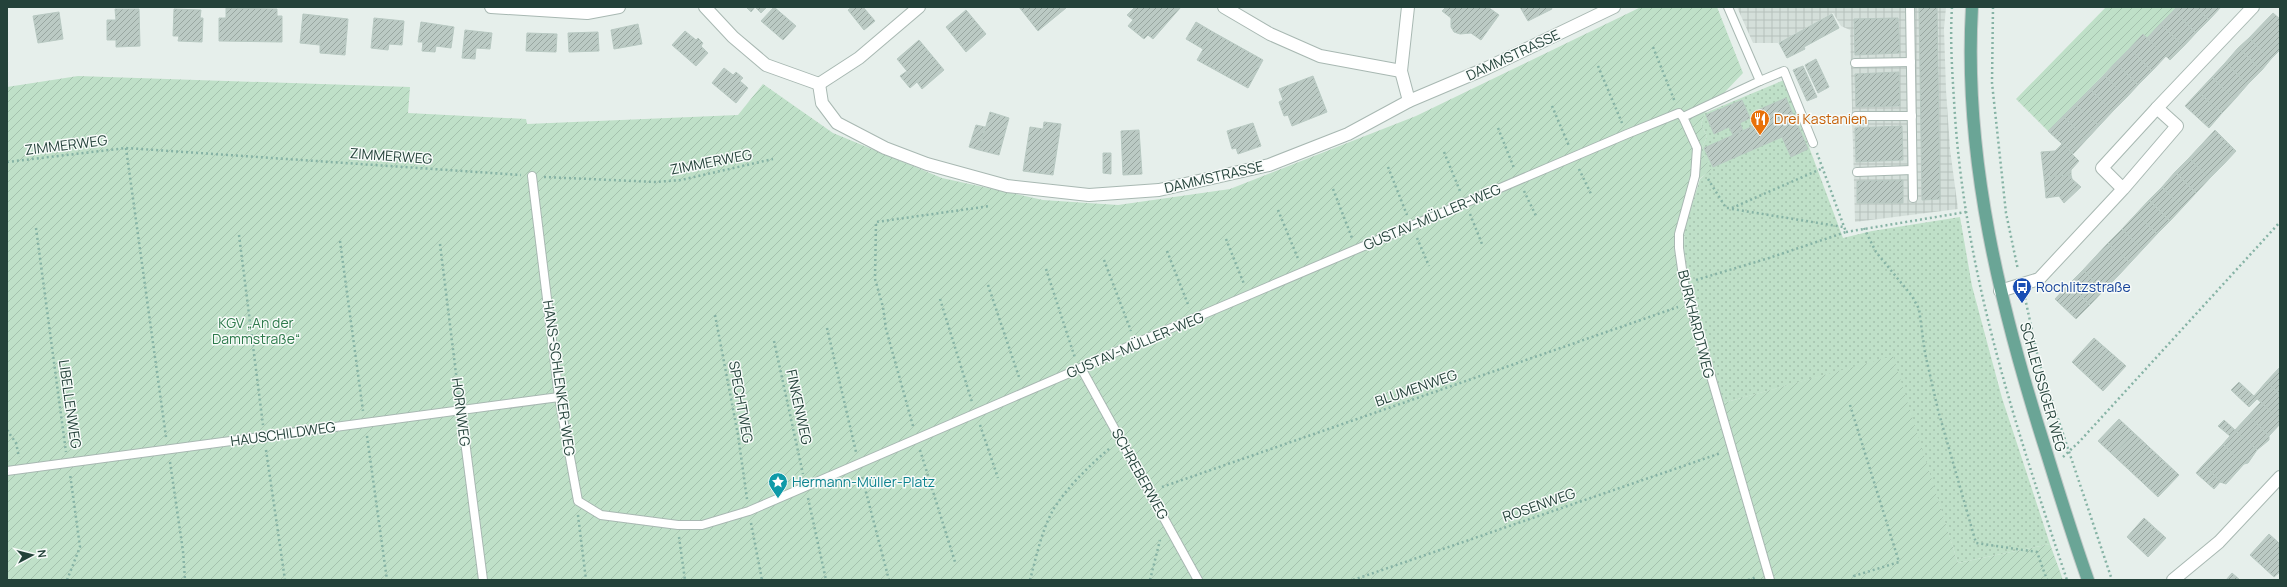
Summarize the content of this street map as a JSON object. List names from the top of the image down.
{
  "streets": {
    "main road": ["SCHLEUSSIGER WEG"],
    "street": ["DAMMSTRASSE"],
    "lane": [
      "GUSTAV-MÜLLER-WEG",
      "BURKHARDTWEG",
      "HANS-SCHLENKER-WEG",
      "HORNWEG",
      "HAUSCHILDWEG",
      "SCHREBERWEG"
    ],
    "path": [
      "ZIMMERWEG",
      "BLUMENWEG",
      "SPECHTWEG",
      "LIBELLENWEG",
      "FINKENWEG",
      "ROSENWEG"
    ]
  },
  "crossings": [
    ["ZIMMERWEG", "HANS-SCHLENKER-WEG"],
    ["GUSTAV-MÜLLER-WEG", "BURKHARDTWEG"],
    ["GUSTAV-MÜLLER-WEG", "HANS-SCHLENKER-WEG"],
    ["GUSTAV-MÜLLER-WEG", "SCHREBERWEG"],
    ["BURKHARDTWEG", "BLUMENWEG"],
    ["BURKHARDTWEG", "ROSENWEG"],
    ["HANS-SCHLENKER-WEG", "HAUSCHILDWEG"],
    ["BLUMENWEG", "SCHREBERWEG"],
    ["LIBELLENWEG", "HAUSCHILDWEG"],
    ["HORNWEG", "HAUSCHILDWEG"]
  ],
  "parks": ["KGV „An der Dammstraße“"],
  "places": {
    "restaurant": ["Drei Kastanien"],
    "bus stop": ["Rochlitzstraße"],
    "place": ["Hermann-Müller-Platz"]
  },
  "north": "right"
}
